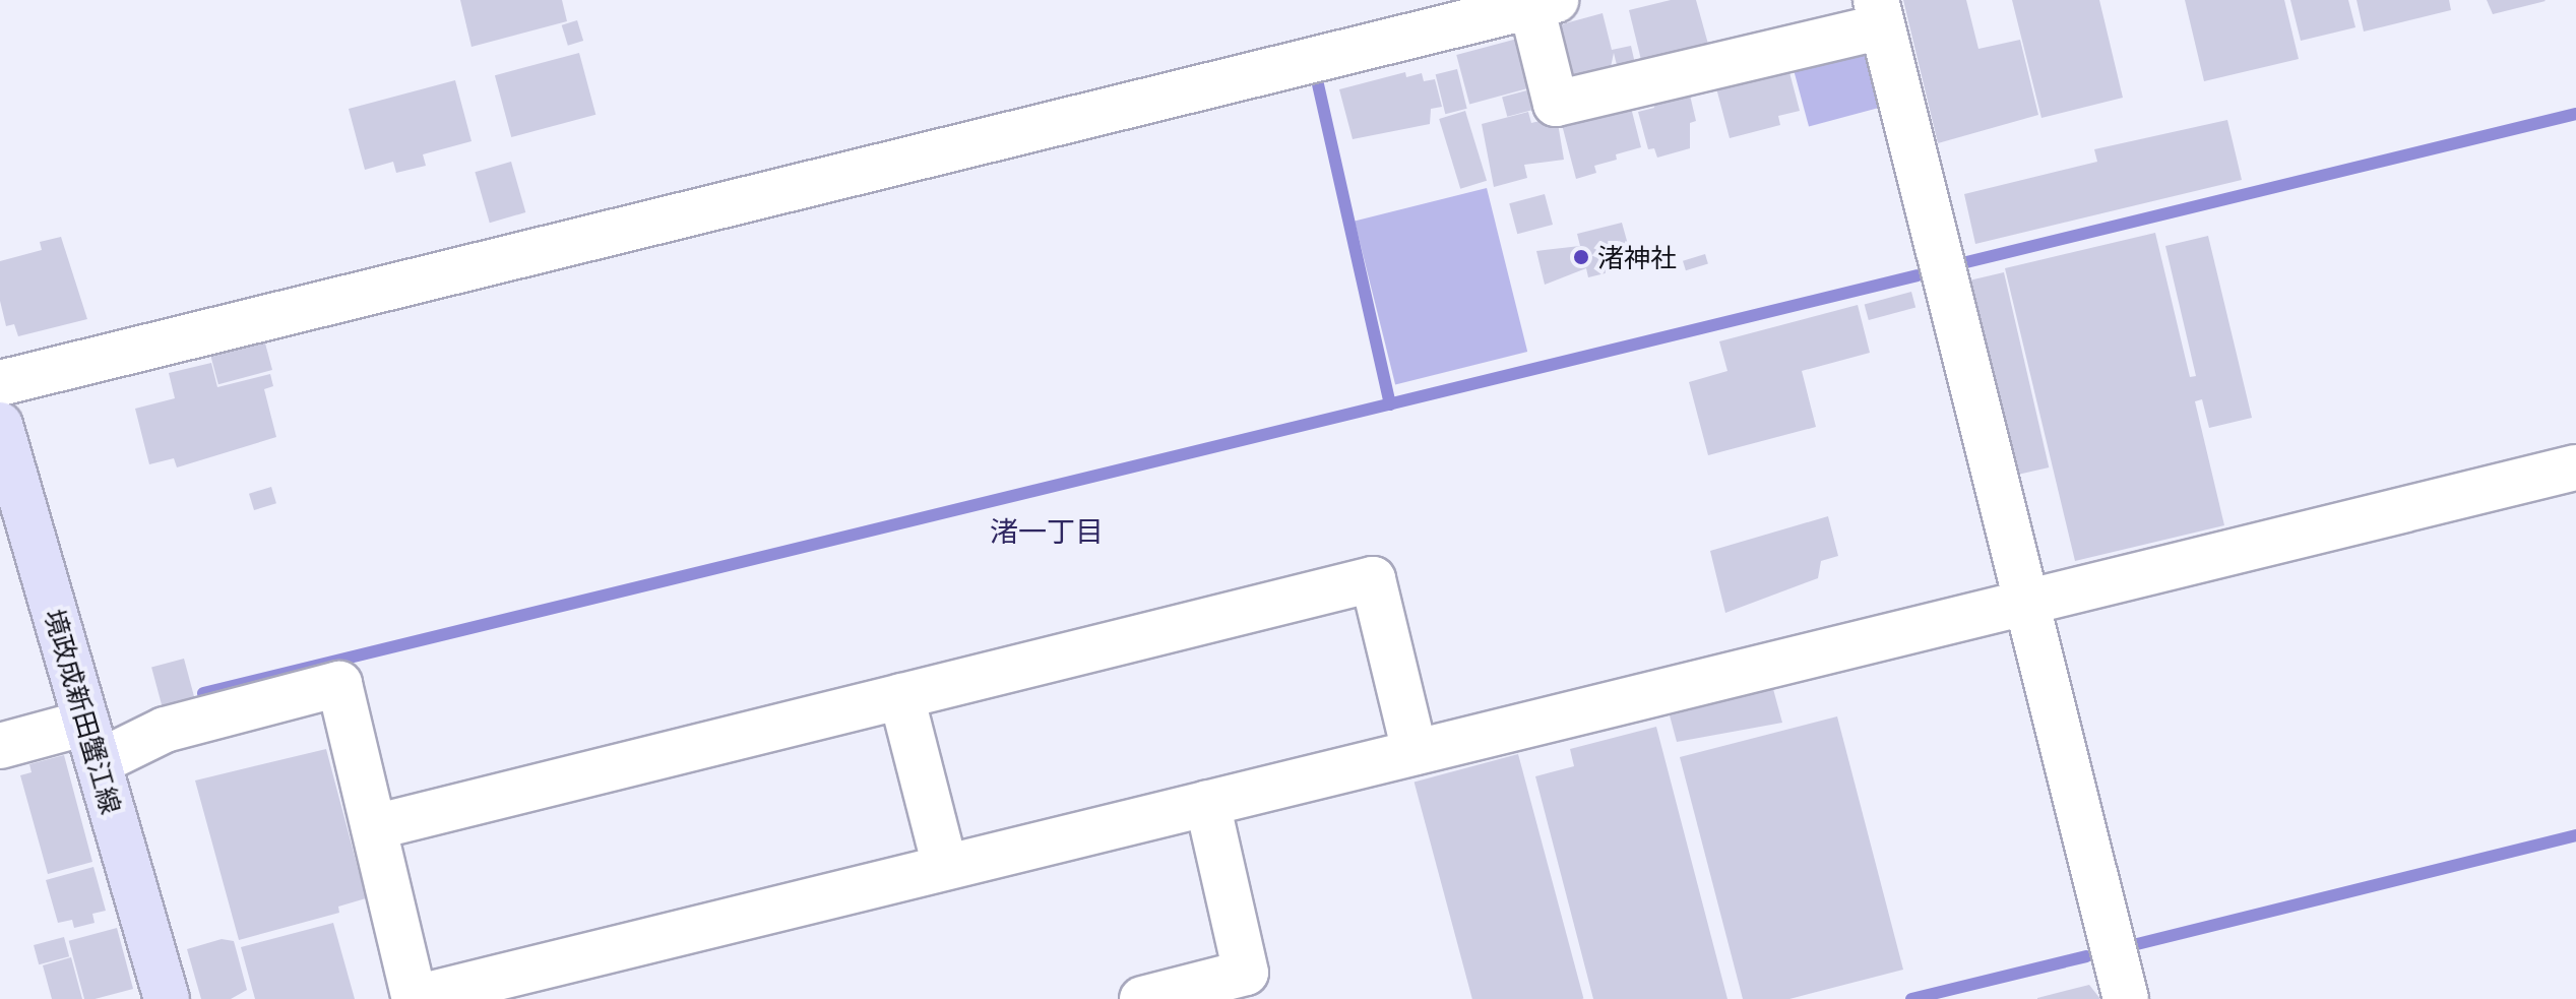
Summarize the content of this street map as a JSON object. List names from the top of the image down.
{
  "streets": {
    "main road": ["境政成新田蟹江線"]
  },
  "districts": ["渚一丁目"],
  "places": ["渚神社"]
}
